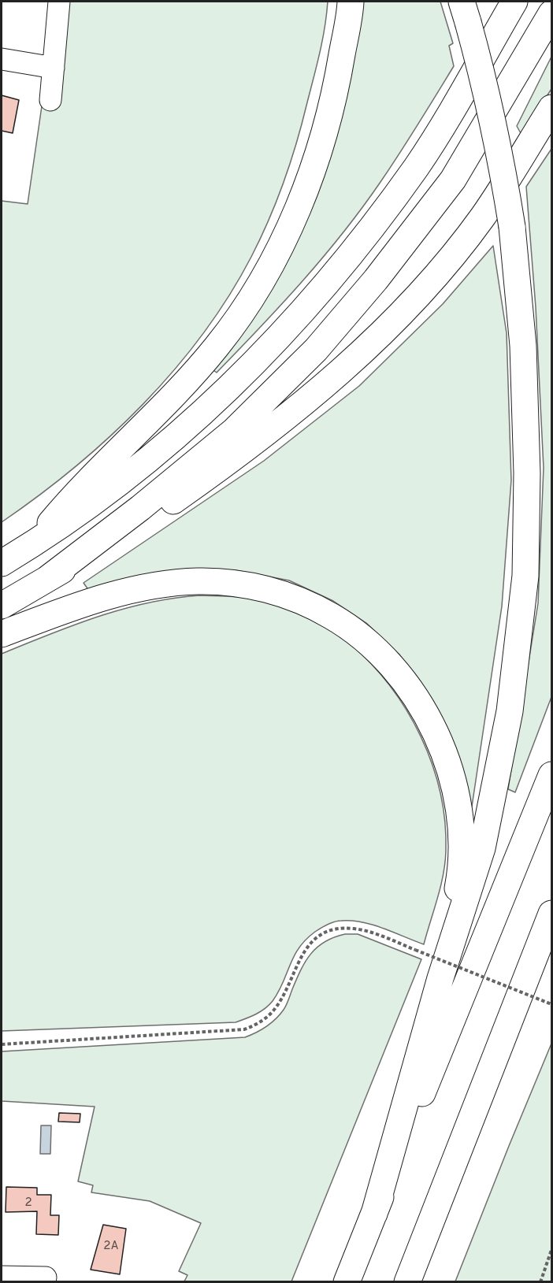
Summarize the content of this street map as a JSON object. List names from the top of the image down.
{
  "house_numbers": ["2", "2A"]
}
